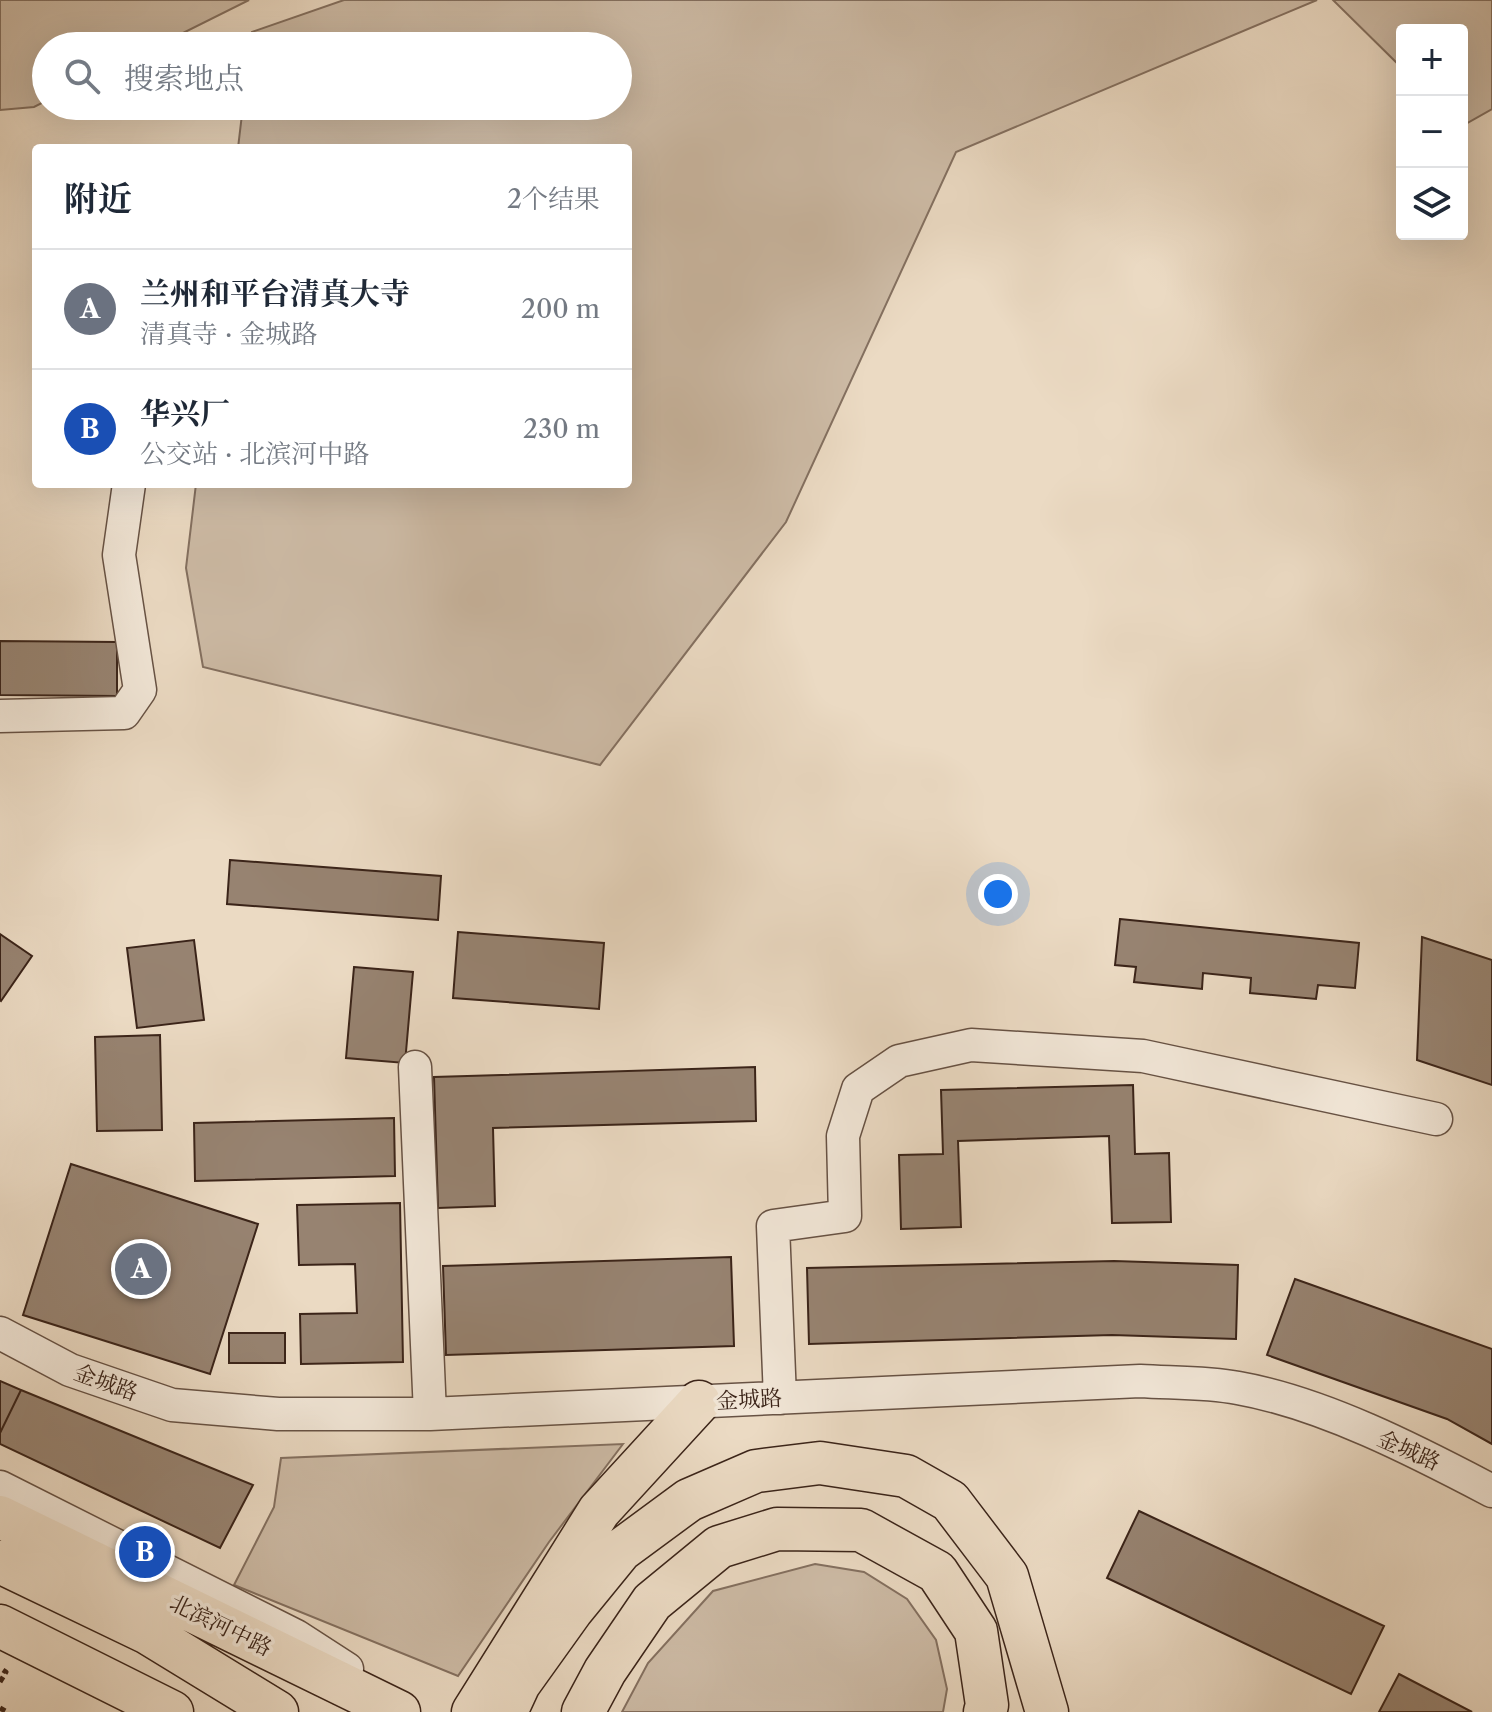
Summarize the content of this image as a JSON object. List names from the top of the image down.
{
  "streets": {
    "main road": ["北滨河中路"],
    "street": ["金城路"]
  },
  "page": {
    "map_buttons": ["+", "−"],
    "search": "搜索地点",
    "heading": ["附近", "2个结果"],
    "list": [
      {
        "mark": "A",
        "name": "兰州和平台清真大寺",
        "note": "清真寺 · 金城路",
        "value": "200 m"
      },
      {
        "mark": "B",
        "name": "华兴厂",
        "note": "公交站 · 北滨河中路",
        "value": "230 m"
      }
    ],
    "pins": ["A", "B"]
  }
}
